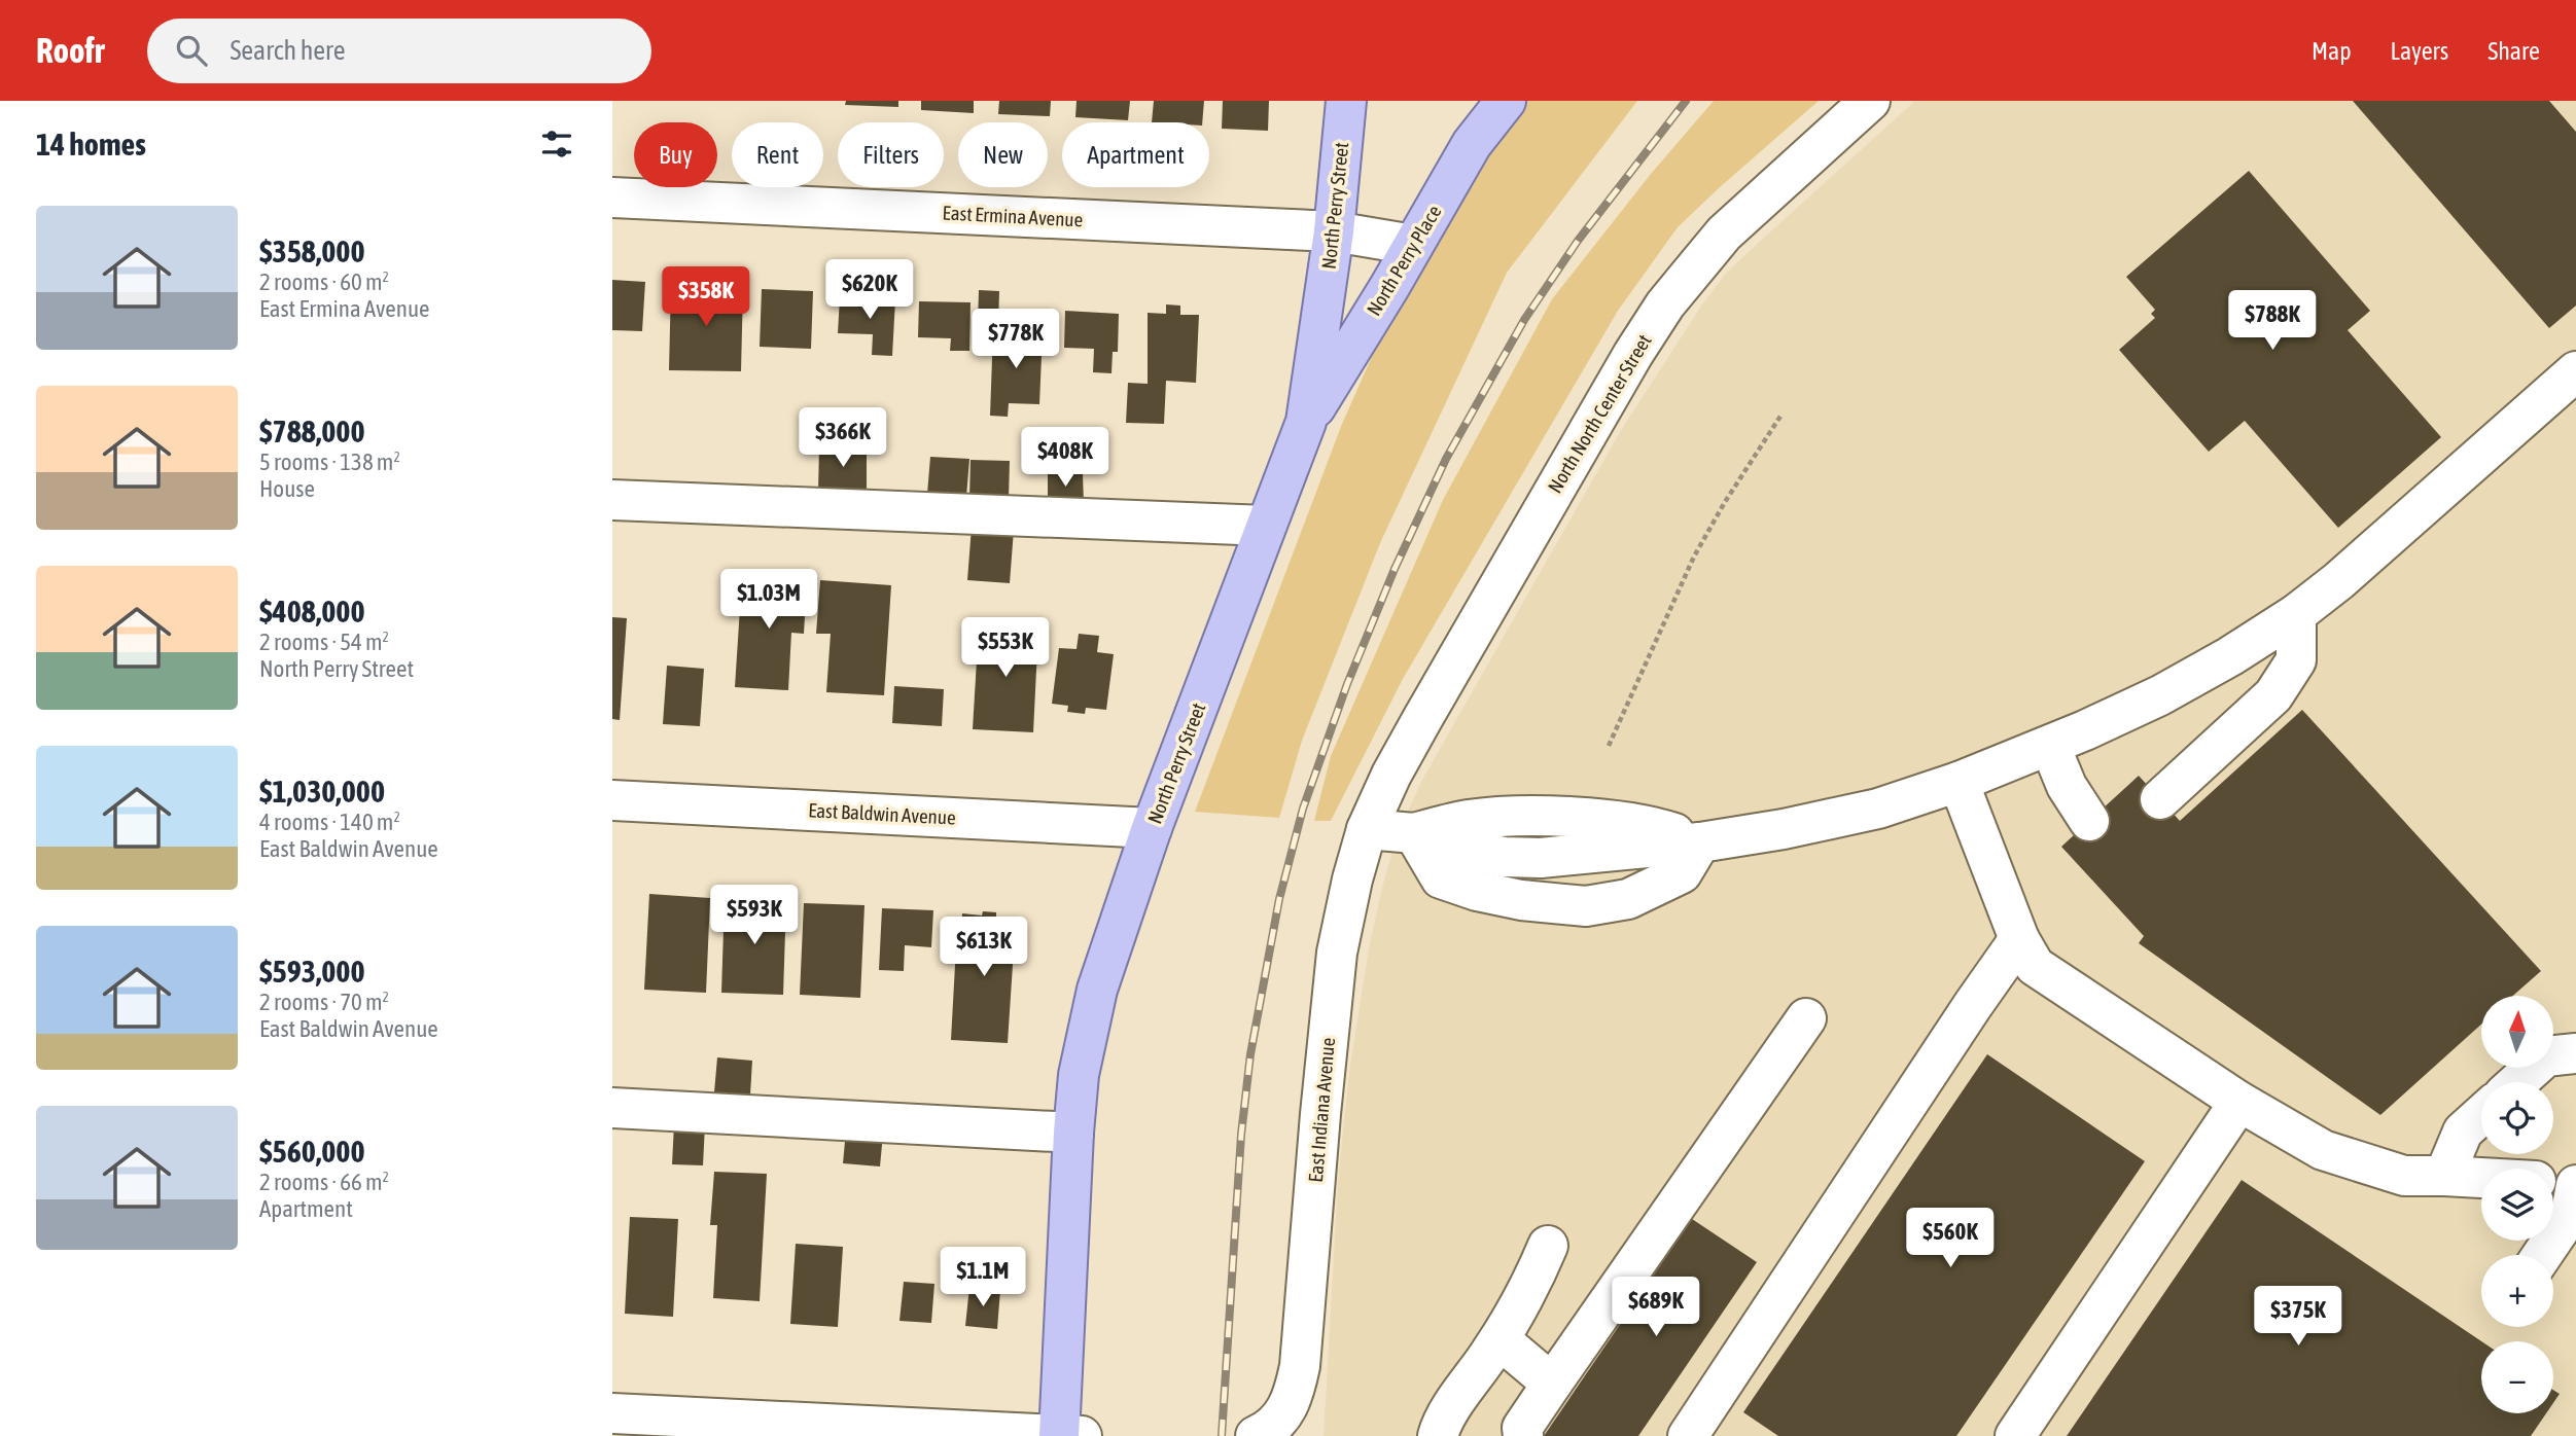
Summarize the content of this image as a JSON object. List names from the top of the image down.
{
  "streets": {
    "main road": ["North Perry Street", "North Perry Place"],
    "street": [
      "East Ermina Avenue",
      "North North Center Street",
      "East Baldwin Avenue",
      "East Indiana Avenue"
    ]
  },
  "crossings": [
    ["North Perry Street", "East Ermina Avenue"],
    ["North Perry Street", "North Perry Place"],
    ["North Perry Street", "East Baldwin Avenue"],
    ["East Ermina Avenue", "North Perry Place"],
    ["North North Center Street", "East Indiana Avenue"]
  ],
  "north": "top",
  "page": {
    "header": "Roofr",
    "search": "Search here",
    "nav": ["Map", "Layers", "Share"],
    "heading": "14 homes",
    "chip": [
      "Buy",
      "Rent",
      "Filters",
      "New",
      "Apartment"
    ],
    "list": [
      {
        "name": "$358,000",
        "note": "2 rooms · 60 m² · East Ermina Avenue"
      },
      {
        "name": "$788,000",
        "note": "5 rooms · 138 m² · House"
      },
      {
        "name": "$408,000",
        "note": "2 rooms · 54 m² · North Perry Street"
      },
      {
        "name": "$1,030,000",
        "note": "4 rooms · 140 m² · East Baldwin Avenue"
      },
      {
        "name": "$593,000",
        "note": "2 rooms · 70 m² · East Baldwin Avenue"
      },
      {
        "name": "$560,000",
        "note": "2 rooms · 66 m² · Apartment"
      }
    ],
    "price": [
      "$620K",
      "$358K",
      "$788K",
      "$778K",
      "$366K",
      "$408K",
      "$1.03M",
      "$553K",
      "$593K",
      "$613K",
      "$560K",
      "$1.1M",
      "$689K",
      "$375K"
    ],
    "map_buttons": ["+", "−"]
  }
}
